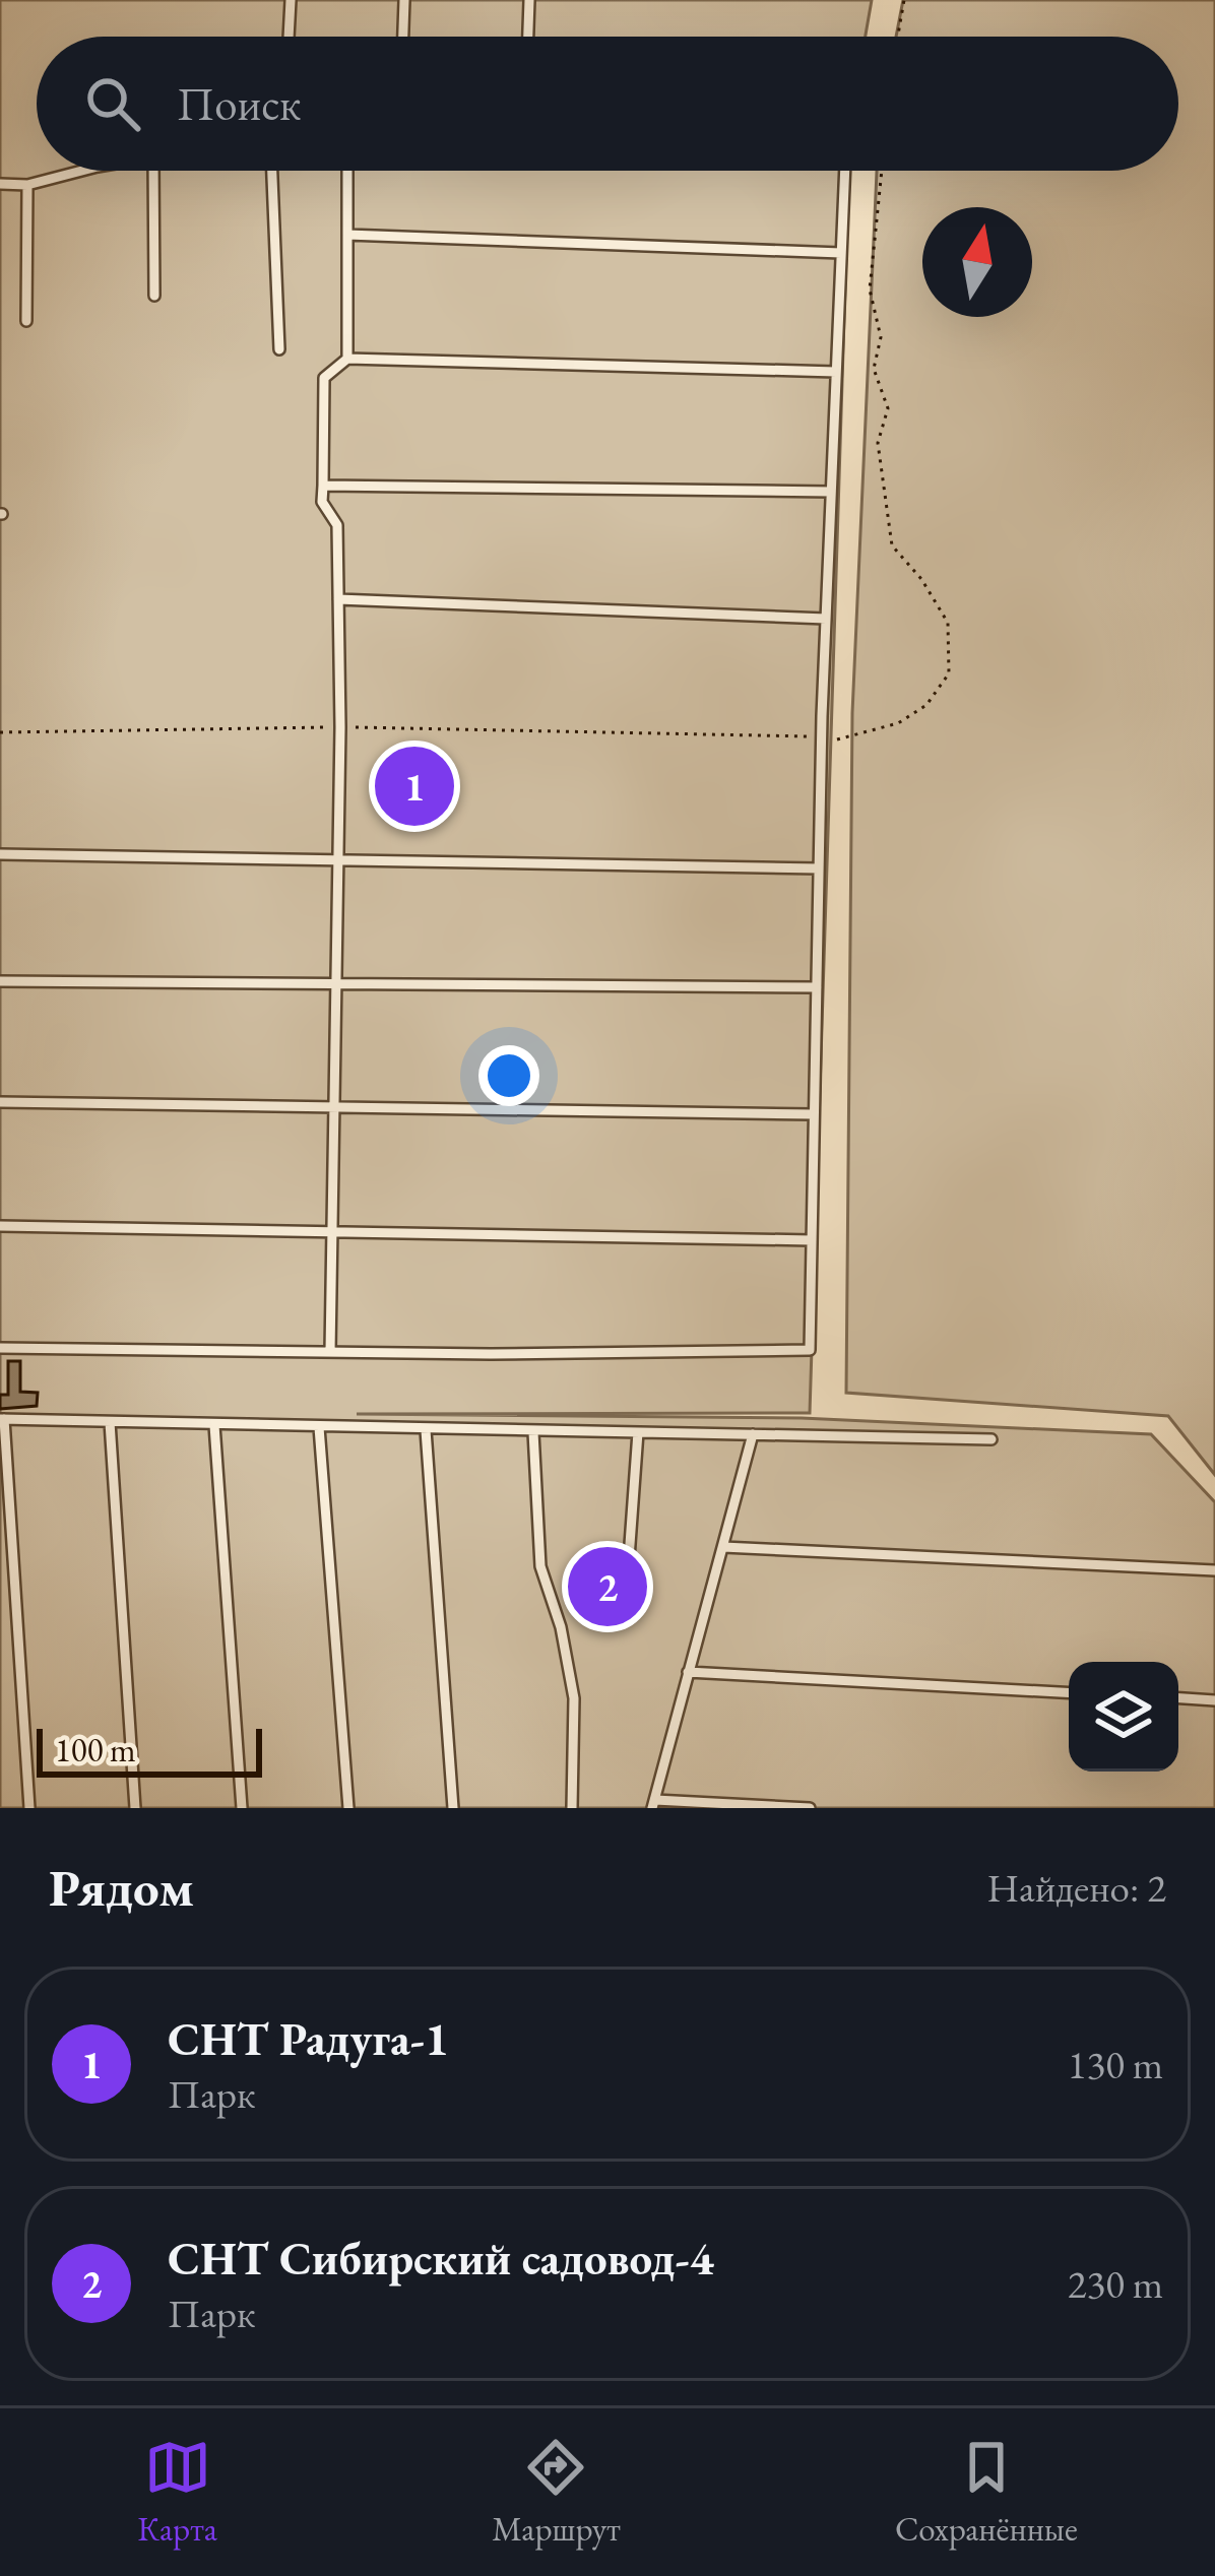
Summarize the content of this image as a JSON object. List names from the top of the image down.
{
  "scale_bar": "100 m",
  "north": "top",
  "page": {
    "search": "Поиск",
    "pins": ["1", "2"],
    "scale": "100 m",
    "heading": ["Рядом", "Найдено: 2"],
    "list": [
      {
        "mark": "1",
        "name": "СНТ Радуга-1",
        "note": "Парк",
        "value": "130 m"
      },
      {
        "mark": "2",
        "name": "СНТ Сибирский садовод-4",
        "note": "Парк",
        "value": "230 m"
      }
    ],
    "nav": ["Карта", "Маршрут", "Сохранённые"]
  }
}
